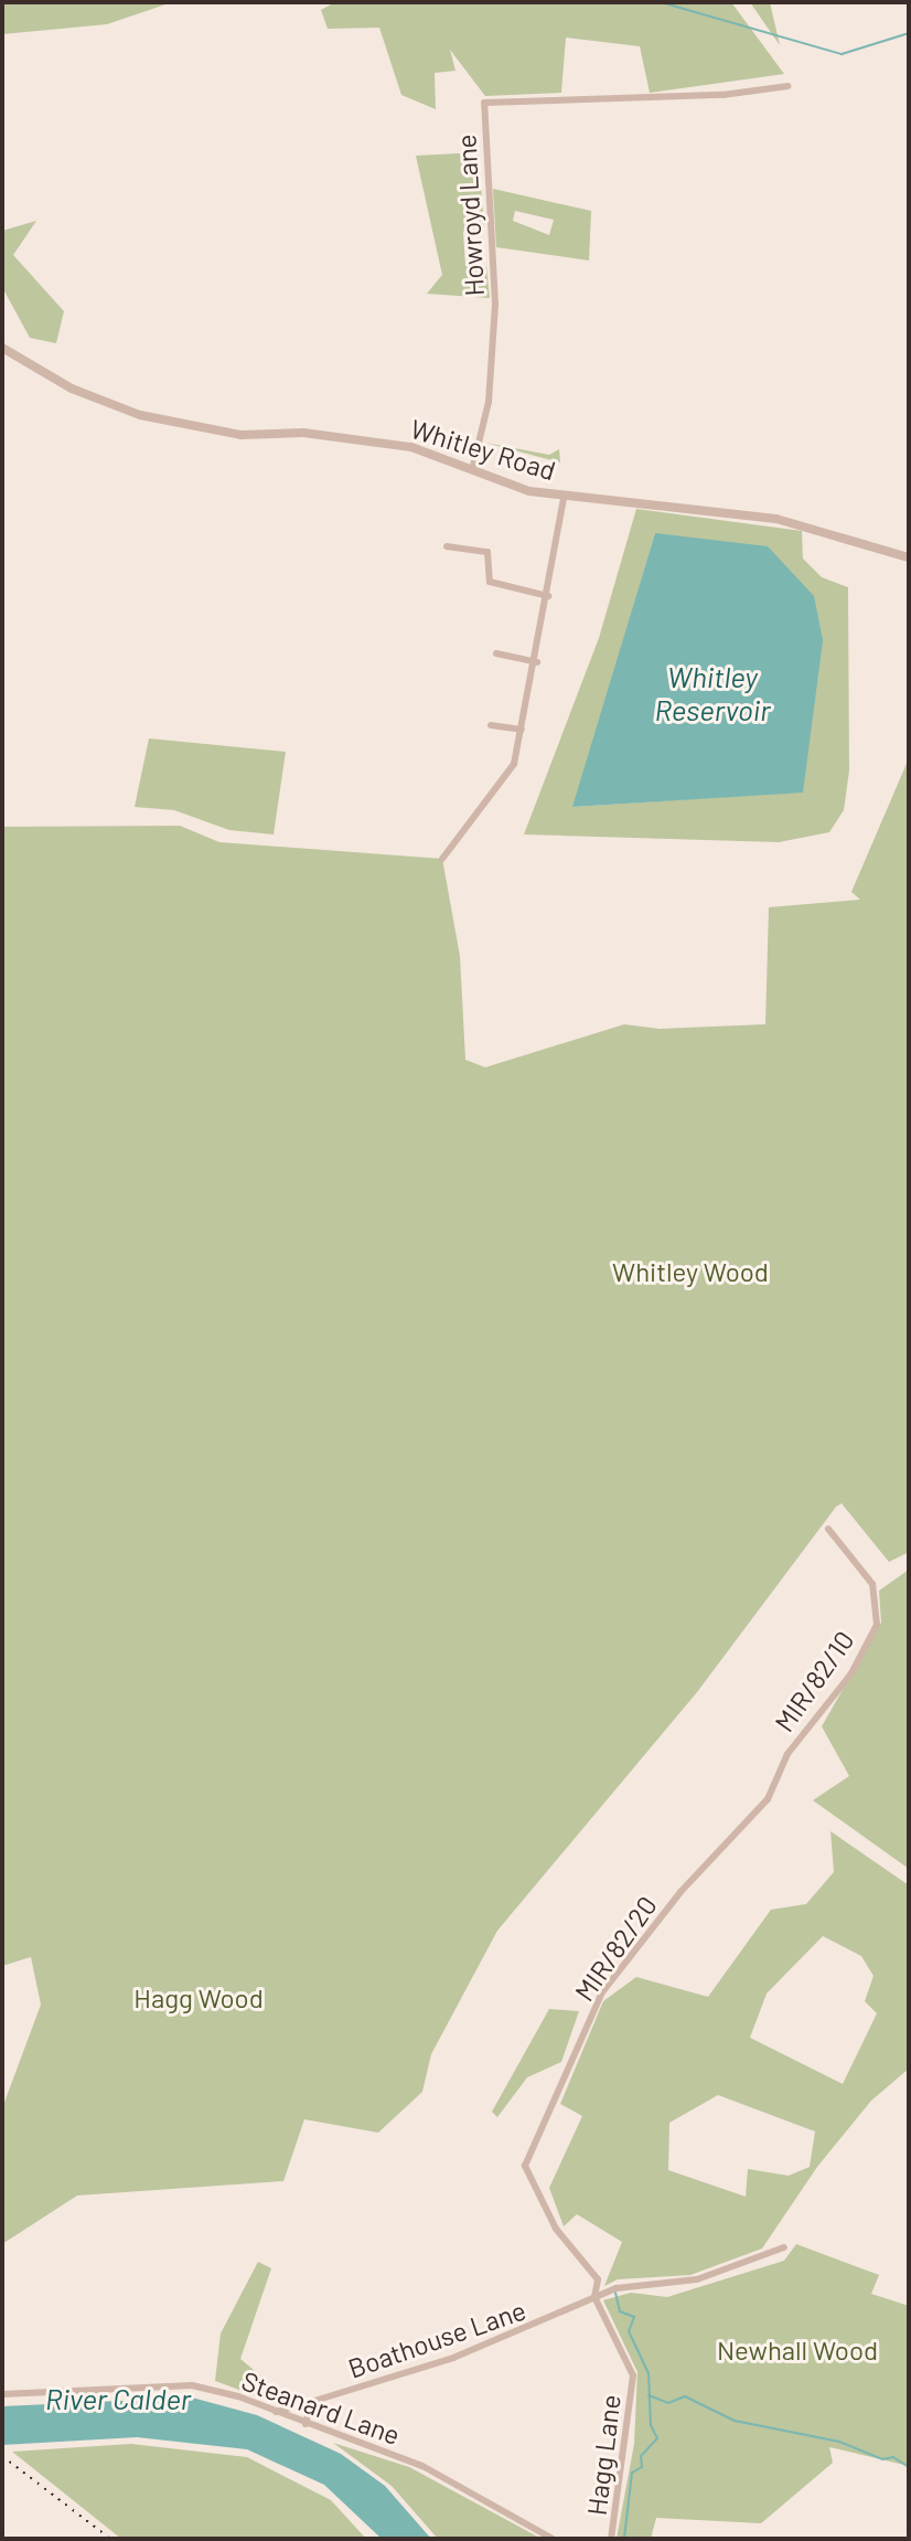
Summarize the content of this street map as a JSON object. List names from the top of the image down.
{
  "streets": {
    "street": [
      "Howroyd Lane",
      "Whitley Road",
      "MIR/82/10",
      "MIR/82/20",
      "Boathouse Lane",
      "Steanard Lane",
      "Hagg Lane"
    ]
  },
  "crossings": [
    ["Howroyd Lane", "Whitley Road"],
    ["MIR/82/10", "MIR/82/20"],
    ["MIR/82/20", "Hagg Lane"],
    ["Boathouse Lane", "Steanard Lane"],
    ["Boathouse Lane", "Hagg Lane"]
  ],
  "water": ["Whitley Reservoir", "River Calder"],
  "parks": ["Whitley Wood", "Hagg Wood", "Newhall Wood"]
}
